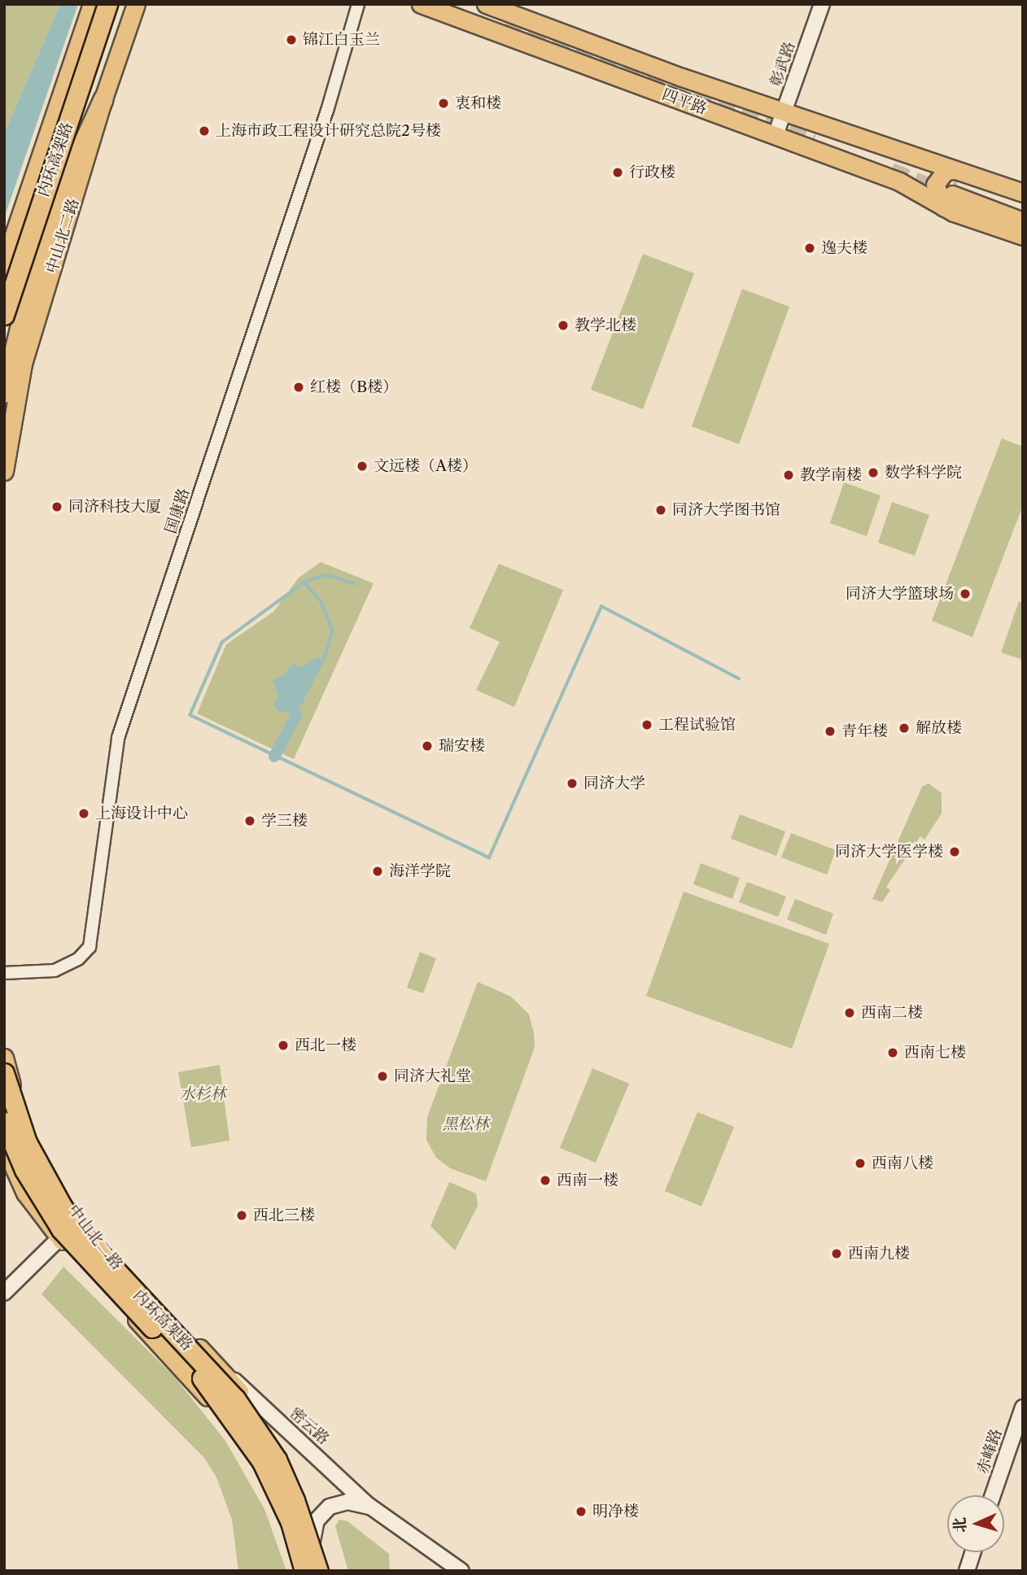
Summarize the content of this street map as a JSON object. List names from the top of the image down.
{
  "streets": {
    "highway": ["内环高架路"],
    "main road": ["四平路", "中山北二路"],
    "street": [
      "彰武路",
      "国康路",
      "密云路",
      "赤峰路"
    ]
  },
  "crossings": [
    ["彰武路", "四平路"],
    ["内环高架路", "中山北二路"],
    ["中山北二路", "密云路"]
  ],
  "parks": ["水杉林", "黑松林"],
  "places": [
    "锦江白玉兰",
    "衷和楼",
    "上海市政工程设计研究总院2号楼",
    "行政楼",
    "逸夫楼",
    "教学北楼",
    "红楼（B楼）",
    "文远楼（A楼）",
    "数学科学院",
    "教学南楼",
    "同济科技大厦",
    "同济大学图书馆",
    "同济大学篮球场",
    "工程试验馆",
    "解放楼",
    "青年楼",
    "瑞安楼",
    "同济大学",
    "上海设计中心",
    "学三楼",
    "同济大学医学楼",
    "海洋学院",
    "西南二楼",
    "西北一楼",
    "西南七楼",
    "同济大礼堂",
    "西南八楼",
    "西南一楼",
    "西北三楼",
    "西南九楼",
    "明净楼"
  ],
  "north": "left"
}
